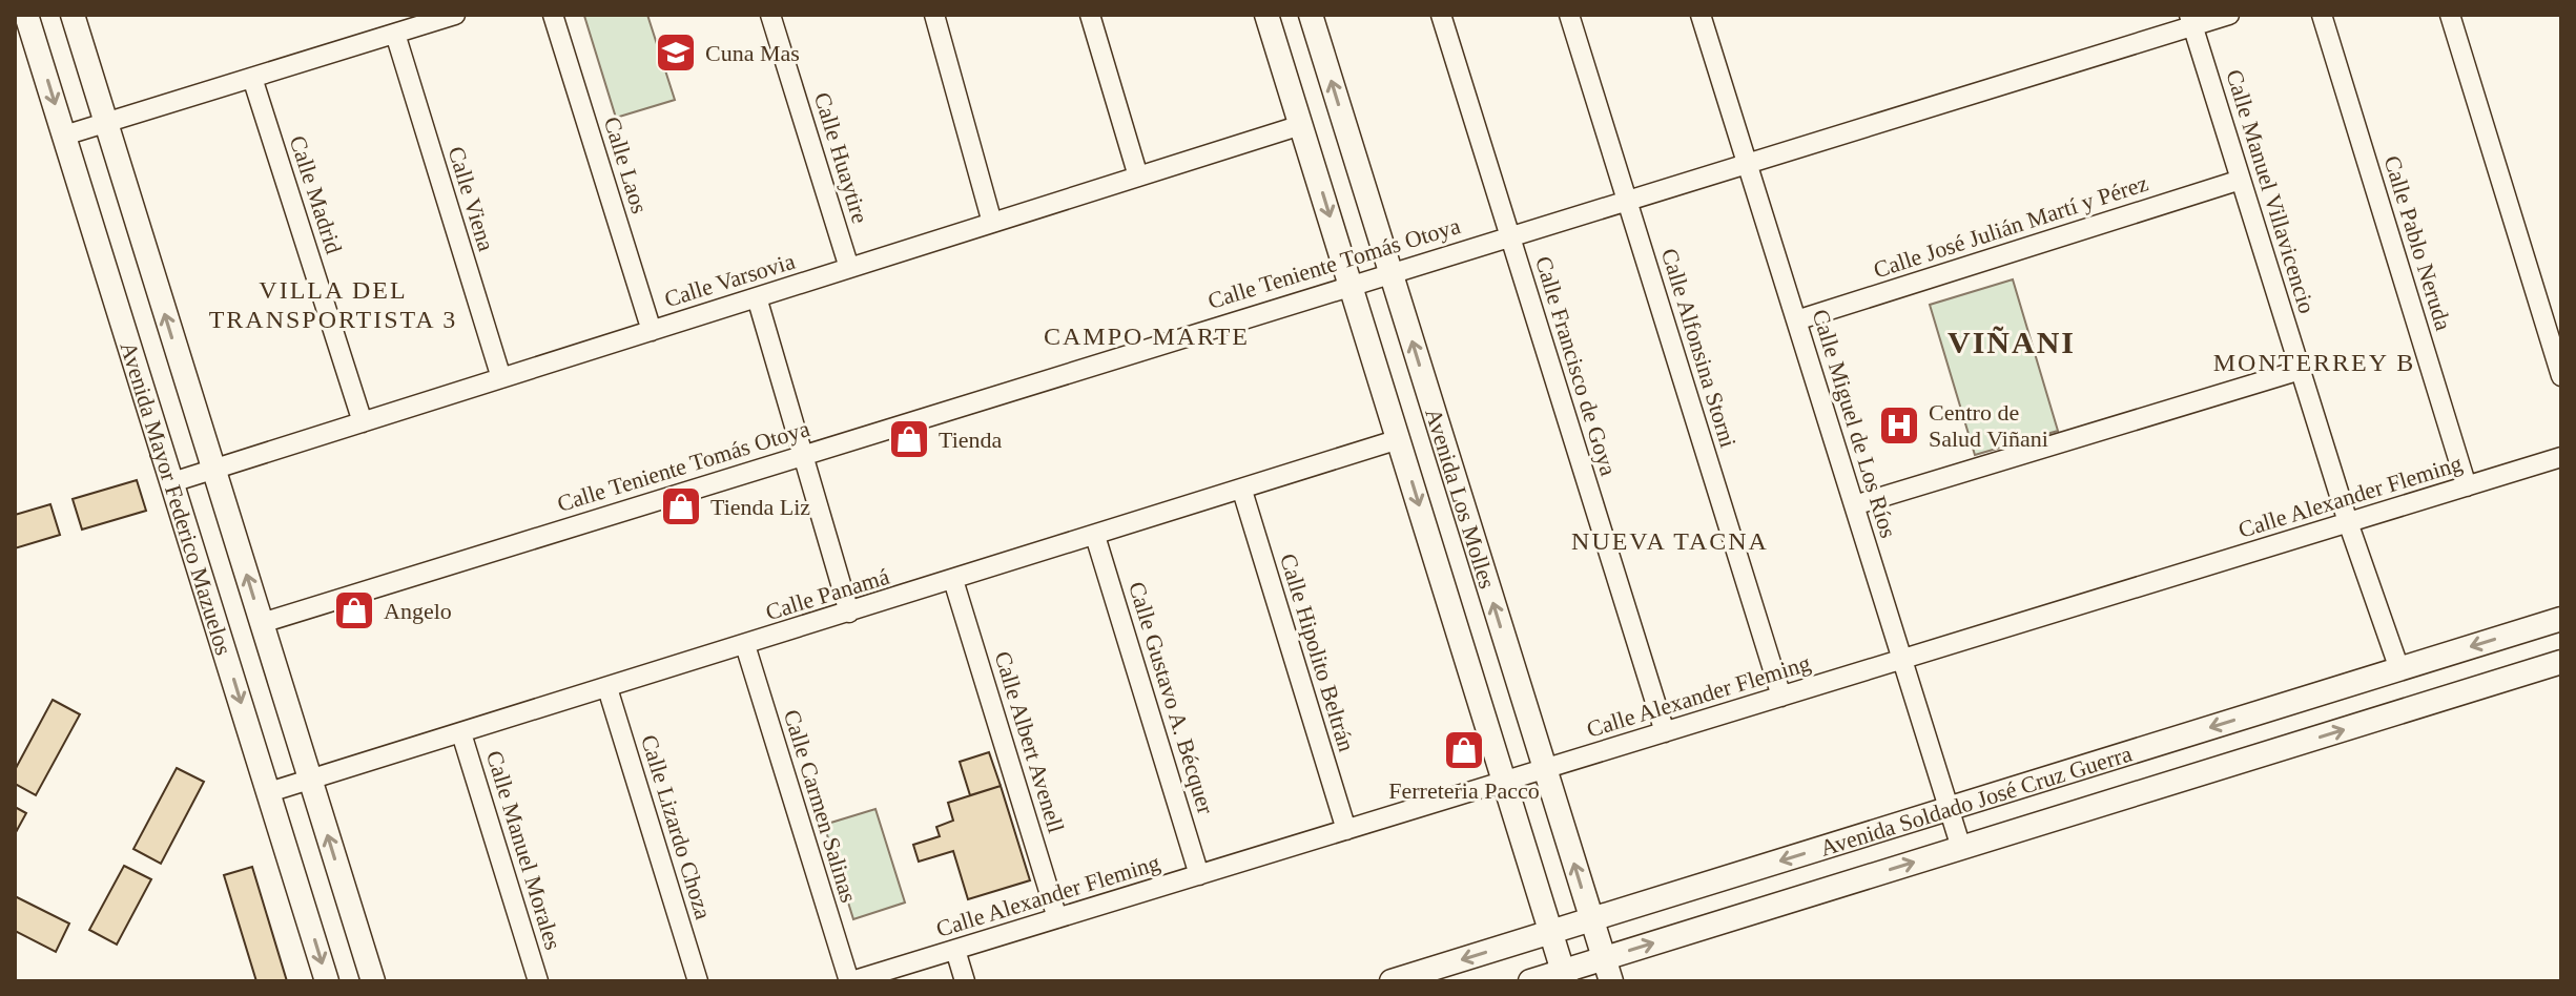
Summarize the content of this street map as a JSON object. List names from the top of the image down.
{
  "streets": {
    "street": [
      "Calle Huaytire",
      "Calle Laos",
      "Calle Manuel Villavicencio",
      "Calle Madrid",
      "Calle Viena",
      "Calle José Julián Martí y Pérez",
      "Calle Pablo Neruda",
      "Calle Teniente Tomás Otoya",
      "Calle Varsovia",
      "Calle Alfonsina Storni",
      "Calle Francisco de Goya",
      "Calle Miguel de Los Ríos",
      "Calle Alexander Fleming",
      "Avenida Mayor Federico Mazuelos",
      "Avenida Los Molles",
      "Calle Panamá",
      "Calle Hipolito Beltrán",
      "Calle Gustavo A. Bécquer",
      "Calle Albert Avenell",
      "Avenida Soldado José Cruz Guerra",
      "Calle Carmen Salinas",
      "Calle Lizardo Choza",
      "Calle Manuel Morales"
    ]
  },
  "crossings": [
    ["Calle Huaytire", "Calle Varsovia"],
    ["Calle Laos", "Calle Varsovia"],
    ["Calle Manuel Villavicencio", "Calle José Julián Martí y Pérez"],
    ["Calle Manuel Villavicencio", "Calle Teniente Tomás Otoya"],
    ["Calle Manuel Villavicencio", "Calle Alexander Fleming"],
    ["Calle Manuel Villavicencio", "Avenida Soldado José Cruz Guerra"],
    ["Calle Madrid", "Calle Varsovia"],
    ["Calle Viena", "Calle Varsovia"],
    ["Calle José Julián Martí y Pérez", "Calle Miguel de Los Ríos"],
    ["Calle Pablo Neruda", "Calle Alexander Fleming"],
    ["Calle Teniente Tomás Otoya", "Calle Alfonsina Storni"],
    ["Calle Teniente Tomás Otoya", "Calle Francisco de Goya"],
    ["Calle Teniente Tomás Otoya", "Calle Miguel de Los Ríos"],
    ["Calle Teniente Tomás Otoya", "Avenida Mayor Federico Mazuelos"],
    ["Calle Teniente Tomás Otoya", "Avenida Los Molles"],
    ["Calle Varsovia", "Avenida Mayor Federico Mazuelos"],
    ["Calle Varsovia", "Avenida Los Molles"],
    ["Calle Alfonsina Storni", "Calle Alexander Fleming"],
    ["Calle Francisco de Goya", "Calle Alexander Fleming"],
    ["Calle Miguel de Los Ríos", "Calle Alexander Fleming"],
    ["Calle Miguel de Los Ríos", "Avenida Soldado José Cruz Guerra"],
    ["Calle Alexander Fleming", "Avenida Los Molles"],
    ["Calle Alexander Fleming", "Calle Hipolito Beltrán"],
    ["Calle Alexander Fleming", "Calle Gustavo A. Bécquer"],
    ["Calle Alexander Fleming", "Calle Albert Avenell"],
    ["Calle Alexander Fleming", "Calle Carmen Salinas"],
    ["Avenida Mayor Federico Mazuelos", "Calle Panamá"],
    ["Avenida Los Molles", "Calle Panamá"],
    ["Avenida Los Molles", "Avenida Soldado José Cruz Guerra"],
    ["Calle Panamá", "Calle Hipolito Beltrán"],
    ["Calle Panamá", "Calle Gustavo A. Bécquer"],
    ["Calle Panamá", "Calle Albert Avenell"],
    ["Calle Panamá", "Calle Carmen Salinas"],
    ["Calle Panamá", "Calle Lizardo Choza"],
    ["Calle Panamá", "Calle Manuel Morales"]
  ],
  "districts": [
    "VILLA DEL TRANSPORTISTA 3",
    "CAMPO MARTE",
    "VIÑANI",
    "MONTERREY B",
    "NUEVA TACNA"
  ],
  "places": {
    "school or university": ["Cuna Mas"],
    "hospital": ["Centro de Salud Viñani"],
    "shop": [
      "Tienda",
      "Tienda Liz",
      "Angelo",
      "Ferreteria Pacco"
    ]
  }
}
